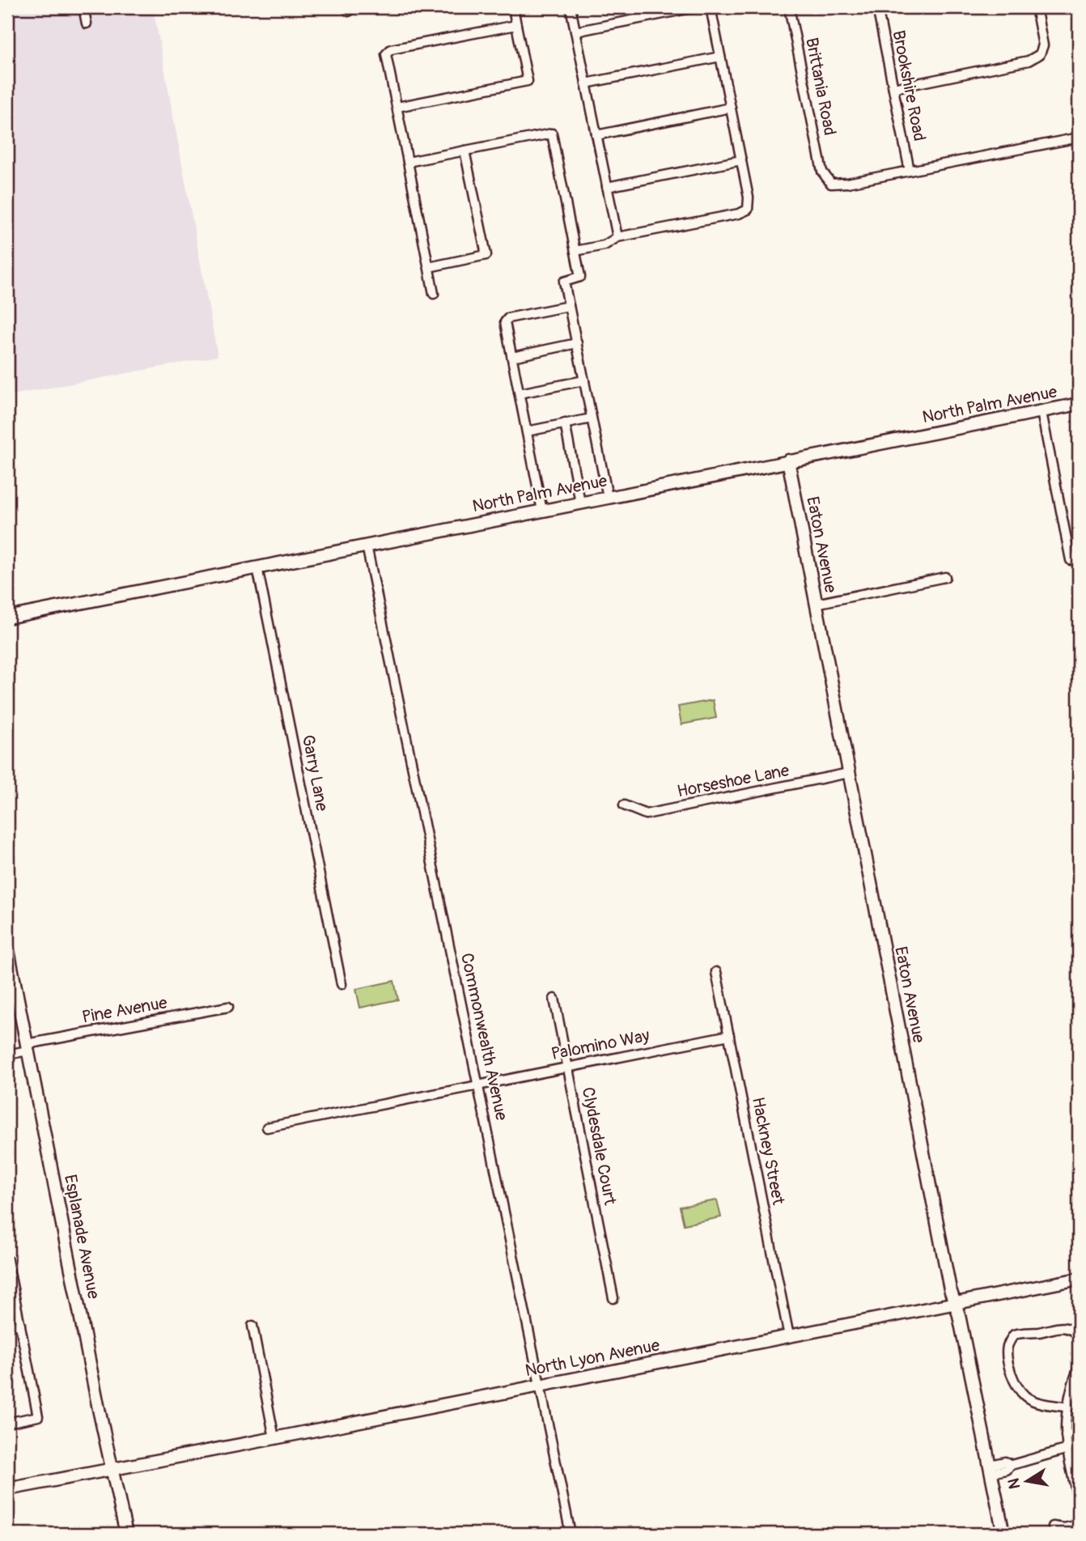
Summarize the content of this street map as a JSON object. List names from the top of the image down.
{
  "streets": {
    "street": [
      "Brookshire Road",
      "Brittania Road",
      "North Palm Avenue",
      "Eaton Avenue",
      "Garry Lane",
      "Horseshoe Lane",
      "Pine Avenue",
      "Commonwealth Avenue",
      "Palomino Way",
      "Clydesdale Court",
      "Hackney Street",
      "Esplanade Avenue",
      "North Lyon Avenue"
    ]
  },
  "crossings": [
    ["Brookshire Road", "Brittania Road"],
    ["North Palm Avenue", "Eaton Avenue"],
    ["North Palm Avenue", "Garry Lane"],
    ["North Palm Avenue", "Commonwealth Avenue"],
    ["Eaton Avenue", "Horseshoe Lane"],
    ["Eaton Avenue", "North Lyon Avenue"],
    ["Pine Avenue", "Esplanade Avenue"],
    ["Commonwealth Avenue", "Palomino Way"],
    ["Commonwealth Avenue", "North Lyon Avenue"],
    ["Palomino Way", "Clydesdale Court"],
    ["Palomino Way", "Hackney Street"],
    ["Hackney Street", "North Lyon Avenue"],
    ["Esplanade Avenue", "North Lyon Avenue"]
  ],
  "north": "left"
}
